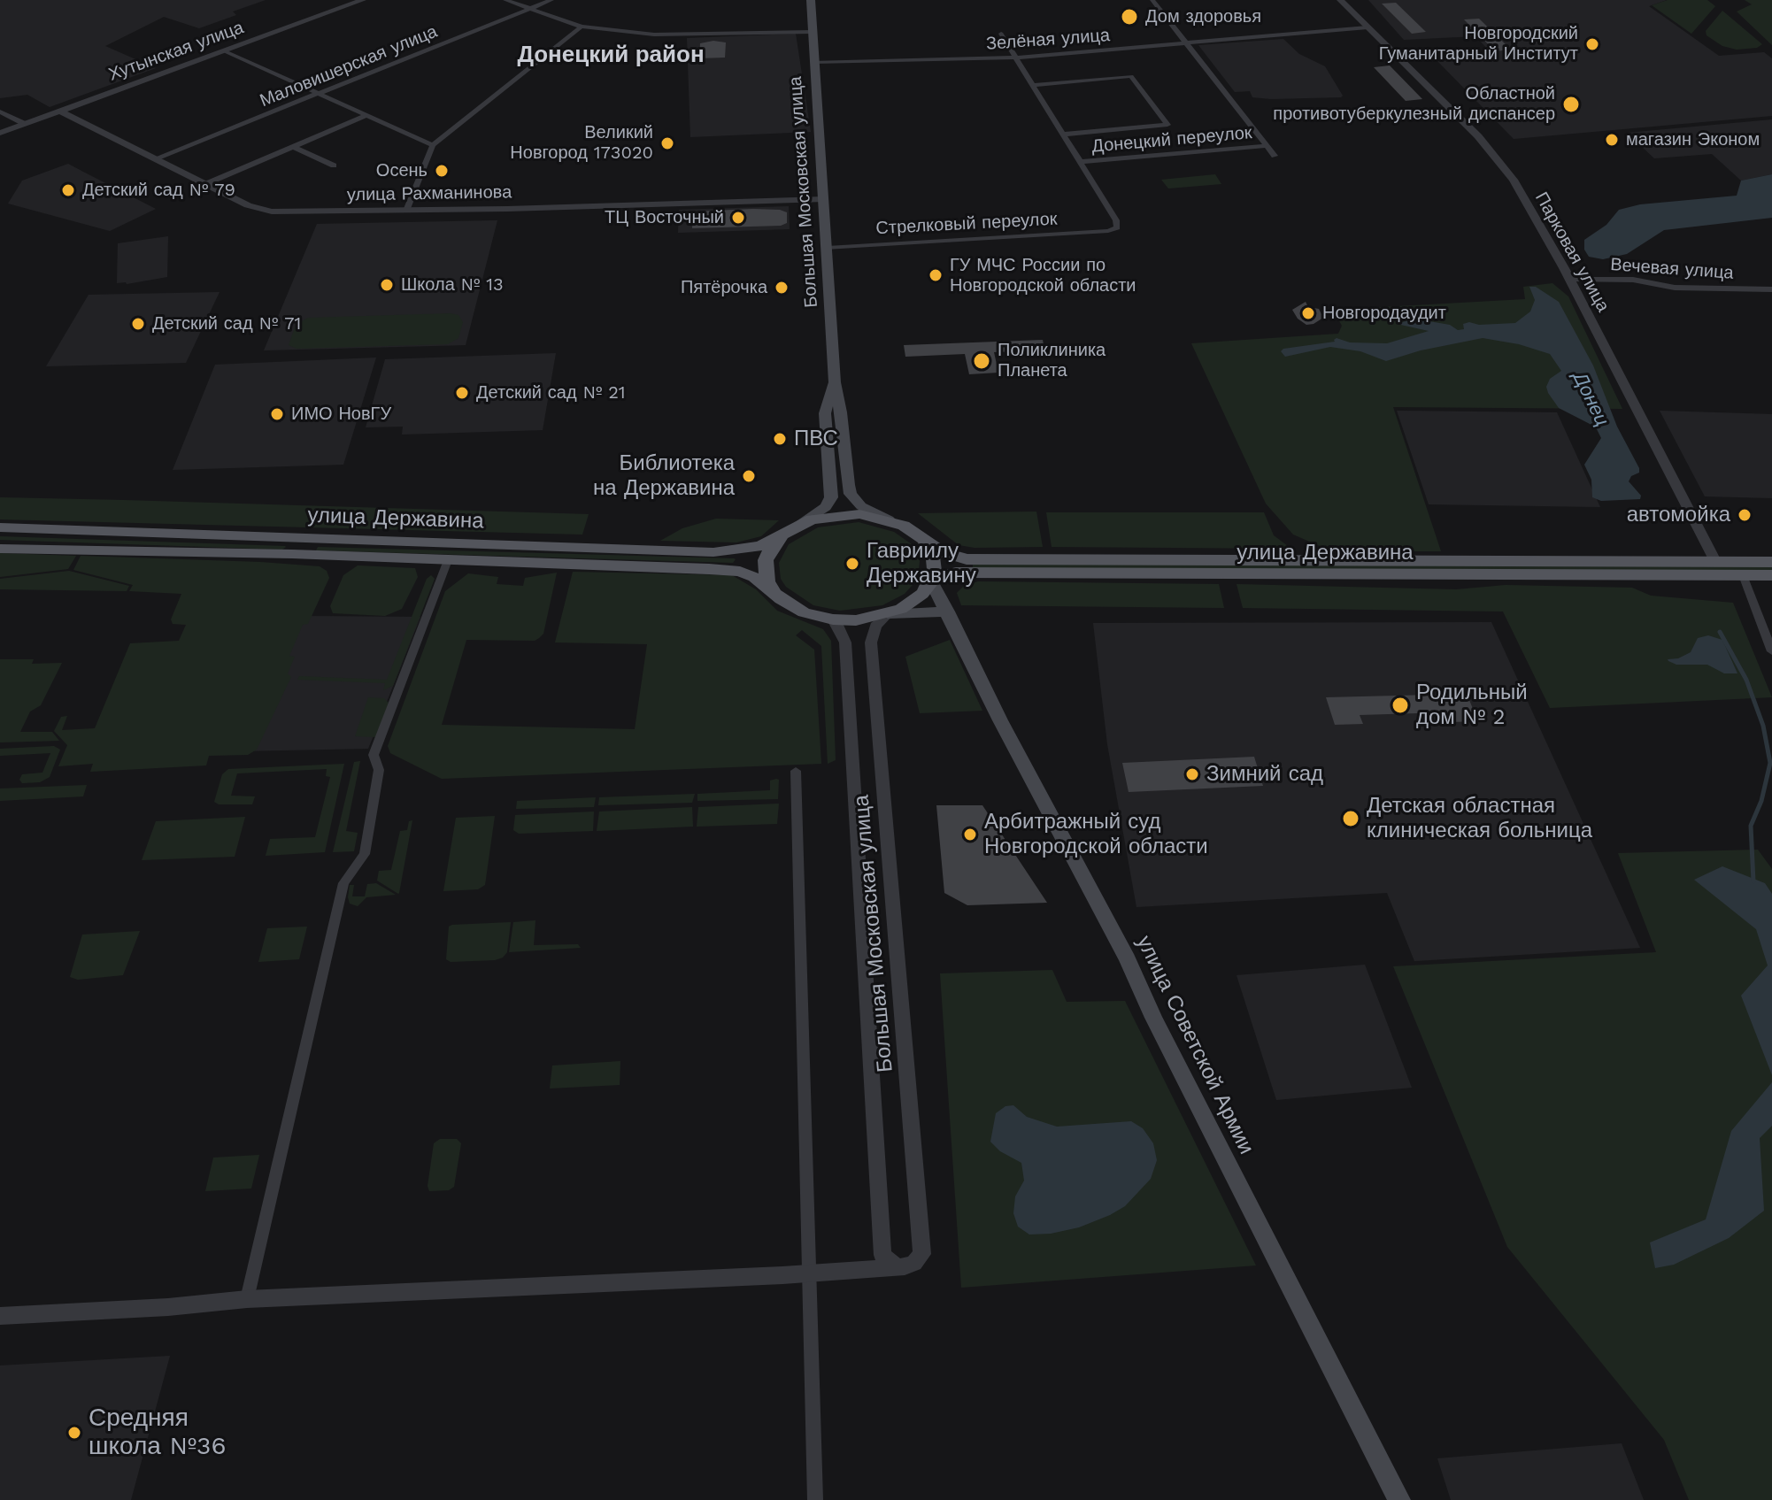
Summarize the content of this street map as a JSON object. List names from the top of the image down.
{
  "streets": {
    "main road": ["Большая Московская улица", "улица Державина", "улица Советской Армии"],
    "street": [
      "Зелёная улица",
      "Хутынская улица",
      "Маловишерская улица",
      "Донецкий переулок",
      "улица Рахманинова",
      "Стрелковый переулок",
      "Парковая улица",
      "Вечевая улица"
    ]
  },
  "crossings": [
    ["Зелёная улица", "Большая Московская улица"],
    ["Зелёная улица", "Парковая улица"],
    ["Хутынская улица", "улица Рахманинова"],
    ["Маловишерская улица", "улица Рахманинова"],
    ["Донецкий переулок", "Стрелковый переулок"],
    ["Большая Московская улица", "улица Рахманинова"],
    ["Большая Московская улица", "Стрелковый переулок"],
    ["Большая Московская улица", "улица Державина"],
    ["Большая Московская улица", "улица Советской Армии"],
    ["Парковая улица", "Вечевая улица"],
    ["Парковая улица", "улица Державина"],
    ["улица Державина", "улица Советской Армии"]
  ],
  "districts": ["Донецкий район"],
  "water": ["Донец"],
  "places": [
    "Дом здоровья",
    "Новгородский Гуманитарный Институт",
    "Областной противотуберкулезный диспансер",
    "магазин Эконом",
    "Великий Новгород 173020",
    "Осень",
    "Детский сад № 79",
    "ТЦ Восточный",
    "ГУ МЧС России по Новгородской области",
    "Школа № 13",
    "Пятёрочка",
    "Новгородаудит",
    "Детский сад № 71",
    "Поликлиника Планета",
    "Детский сад № 21",
    "ИМО НовГУ",
    "ПВС",
    "Библиотека на Державина",
    "автомойка",
    "Гавриилу Державину",
    "Родильный дом № 2",
    "Зимний сад",
    "Детская областная клиническая больница",
    "Арбитражный суд Новгородской области",
    "Средняя школа №36"
  ]
}
